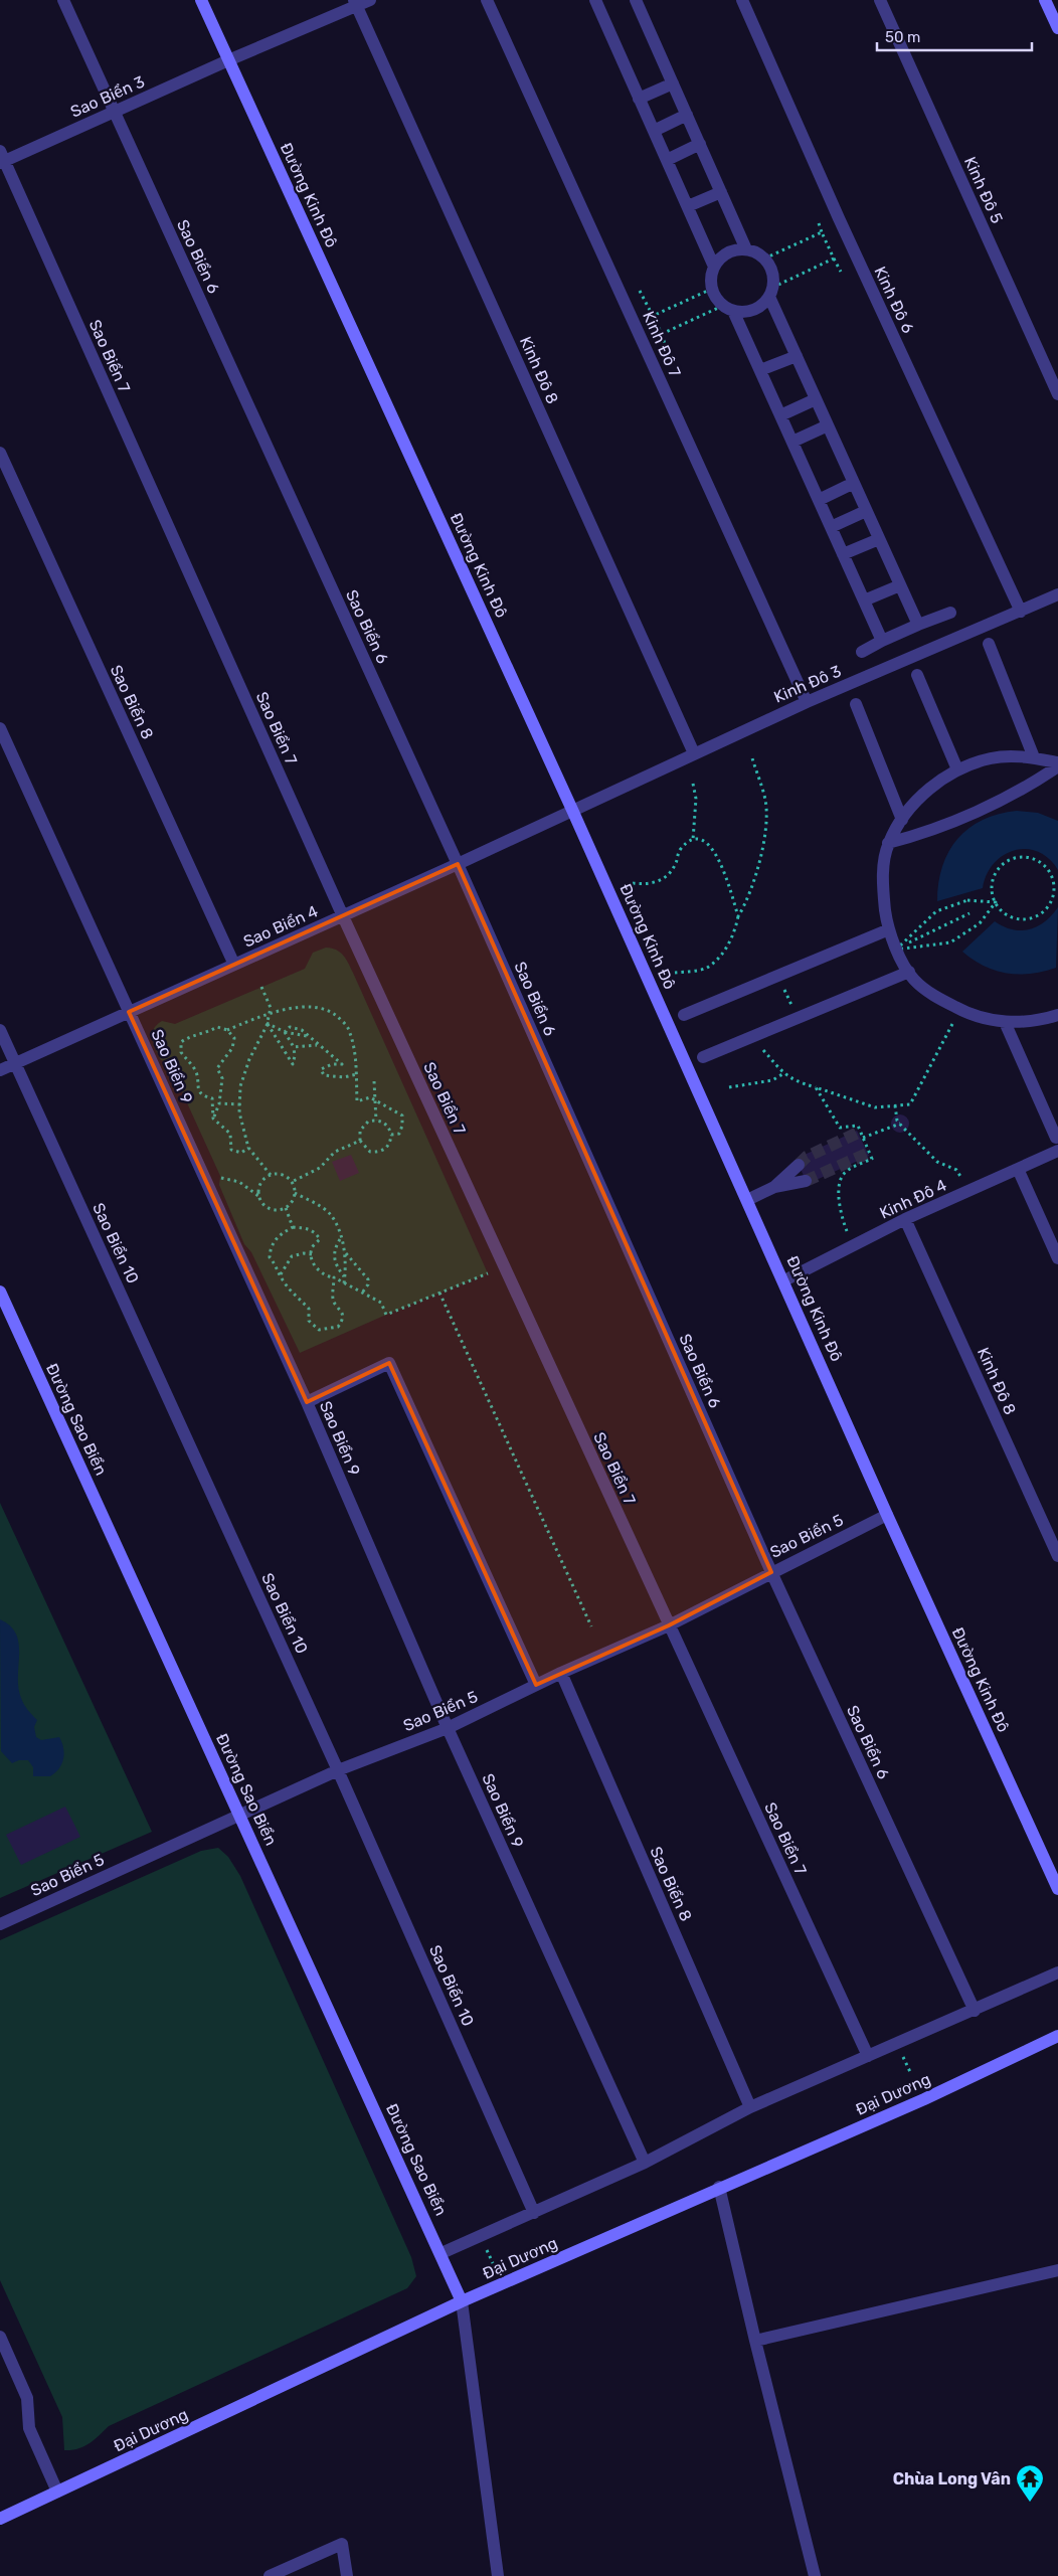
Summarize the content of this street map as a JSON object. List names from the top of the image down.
{
  "streets": {
    "street": [
      "Sao Biển 3",
      "Kinh Đô 5",
      "Đường Kinh Đô",
      "Sao Biển 6",
      "Kinh Đô 6",
      "Kinh Đô 7",
      "Sao Biển 7",
      "Kinh Đô 8",
      "Kinh Đô 3",
      "Sao Biển 8",
      "Sao Biển 4",
      "Sao Biển 9",
      "Kinh Đô 4",
      "Sao Biển 10",
      "Đường Sao Biển",
      "Sao Biển 5",
      "Đại Dương"
    ]
  },
  "crossings": [
    ["Sao Biển 3", "Đường Kinh Đô"],
    ["Sao Biển 3", "Sao Biển 6"],
    ["Sao Biển 3", "Sao Biển 7"],
    ["Sao Biển 3", "Kinh Đô 8"],
    ["Đường Kinh Đô", "Kinh Đô 3"],
    ["Đường Kinh Đô", "Sao Biển 4"],
    ["Đường Kinh Đô", "Kinh Đô 4"],
    ["Đường Kinh Đô", "Sao Biển 5"],
    ["Sao Biển 6", "Sao Biển 4"],
    ["Sao Biển 6", "Sao Biển 5"],
    ["Kinh Đô 6", "Kinh Đô 3"],
    ["Kinh Đô 7", "Kinh Đô 3"],
    ["Sao Biển 7", "Sao Biển 4"],
    ["Sao Biển 7", "Sao Biển 5"],
    ["Kinh Đô 8", "Kinh Đô 3"],
    ["Kinh Đô 8", "Kinh Đô 4"],
    ["Kinh Đô 3", "Sao Biển 4"],
    ["Sao Biển 8", "Sao Biển 4"],
    ["Sao Biển 8", "Sao Biển 5"],
    ["Sao Biển 4", "Sao Biển 9"],
    ["Sao Biển 4", "Sao Biển 10"],
    ["Sao Biển 9", "Sao Biển 5"],
    ["Sao Biển 10", "Sao Biển 5"],
    ["Đường Sao Biển", "Sao Biển 5"],
    ["Đường Sao Biển", "Đại Dương"]
  ],
  "places": {
    "temple": ["Chùa Long Vân"]
  },
  "scale_bar": "50 m"
}
